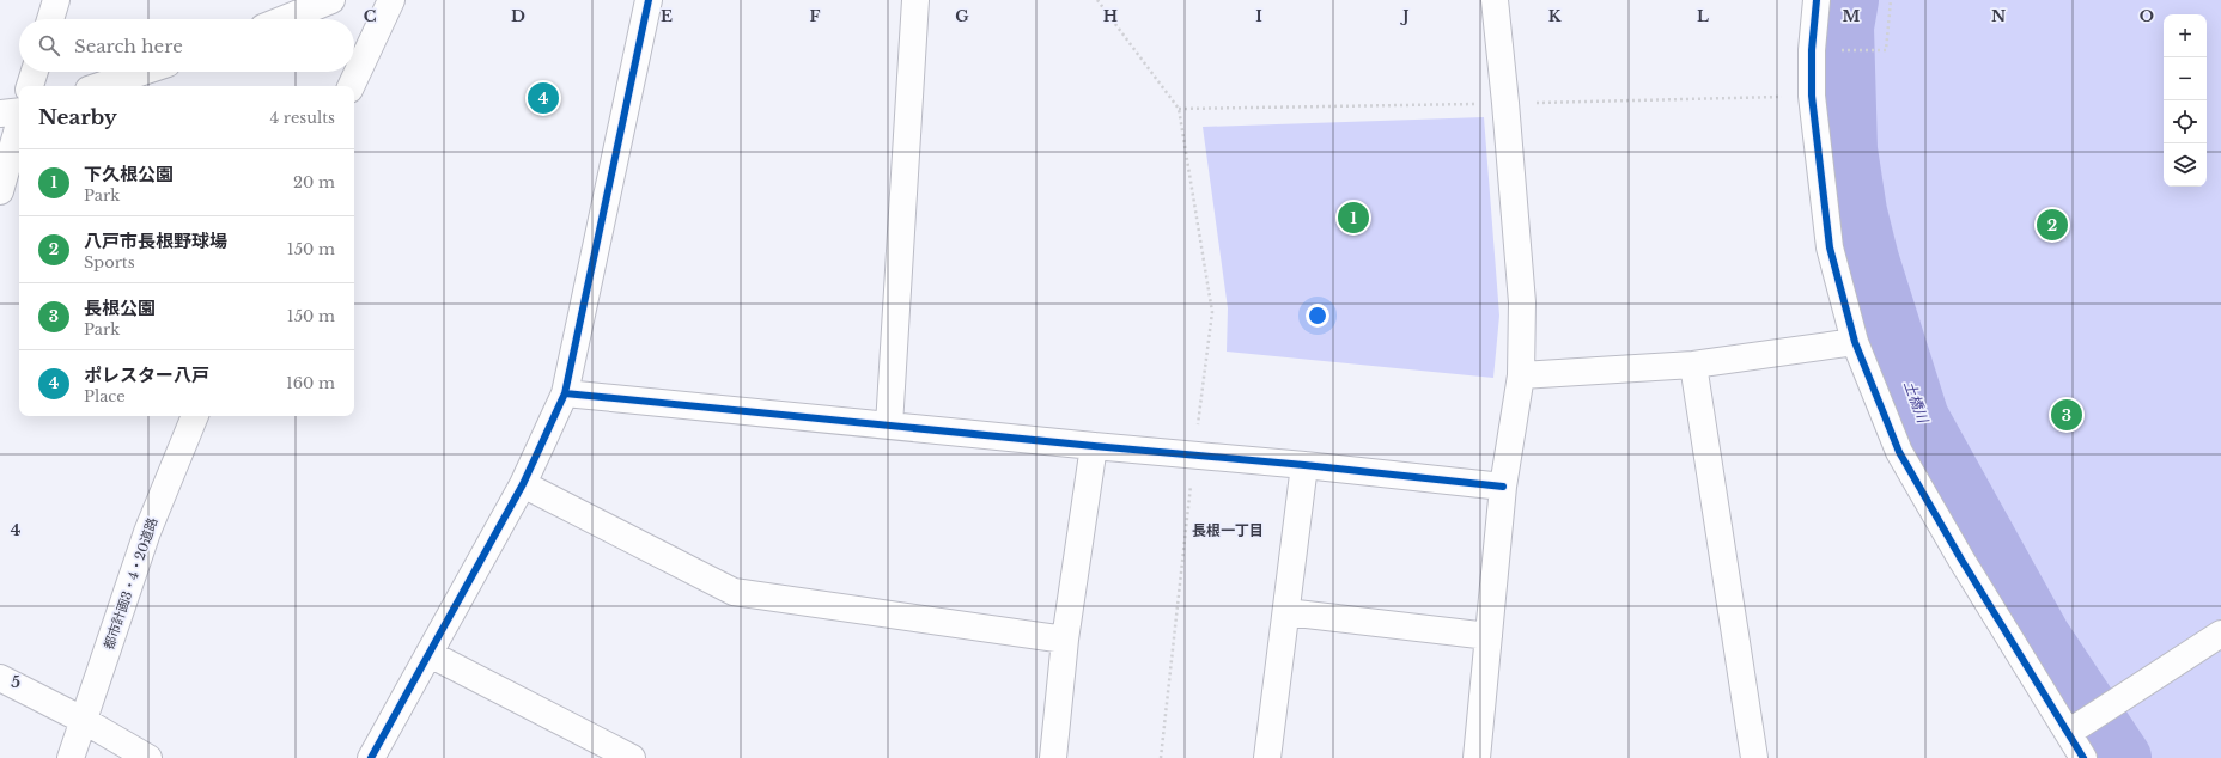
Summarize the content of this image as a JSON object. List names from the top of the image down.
{
  "streets": {
    "street": ["都市計画3・4・20道路"]
  },
  "districts": ["長根一丁目"],
  "water": ["土橋川"],
  "page": {
    "map_buttons": ["+", "−"],
    "search": "Search here",
    "pins": [
      "4",
      "1",
      "2",
      "3"
    ],
    "heading": ["Nearby", "4 results"],
    "list": [
      {
        "mark": "1",
        "name": "下久根公園",
        "note": "Park",
        "value": "20 m"
      },
      {
        "mark": "2",
        "name": "八戸市長根野球場",
        "note": "Sports",
        "value": "150 m"
      },
      {
        "mark": "3",
        "name": "長根公園",
        "note": "Park",
        "value": "150 m"
      },
      {
        "mark": "4",
        "name": "ポレスター八戸",
        "note": "Place",
        "value": "160 m"
      }
    ]
  },
  "grid": {
    "columns": [
      "C",
      "D",
      "E",
      "F",
      "G",
      "H",
      "I",
      "J",
      "K",
      "L",
      "M",
      "N",
      "O"
    ],
    "rows": ["4", "5"]
  }
}
